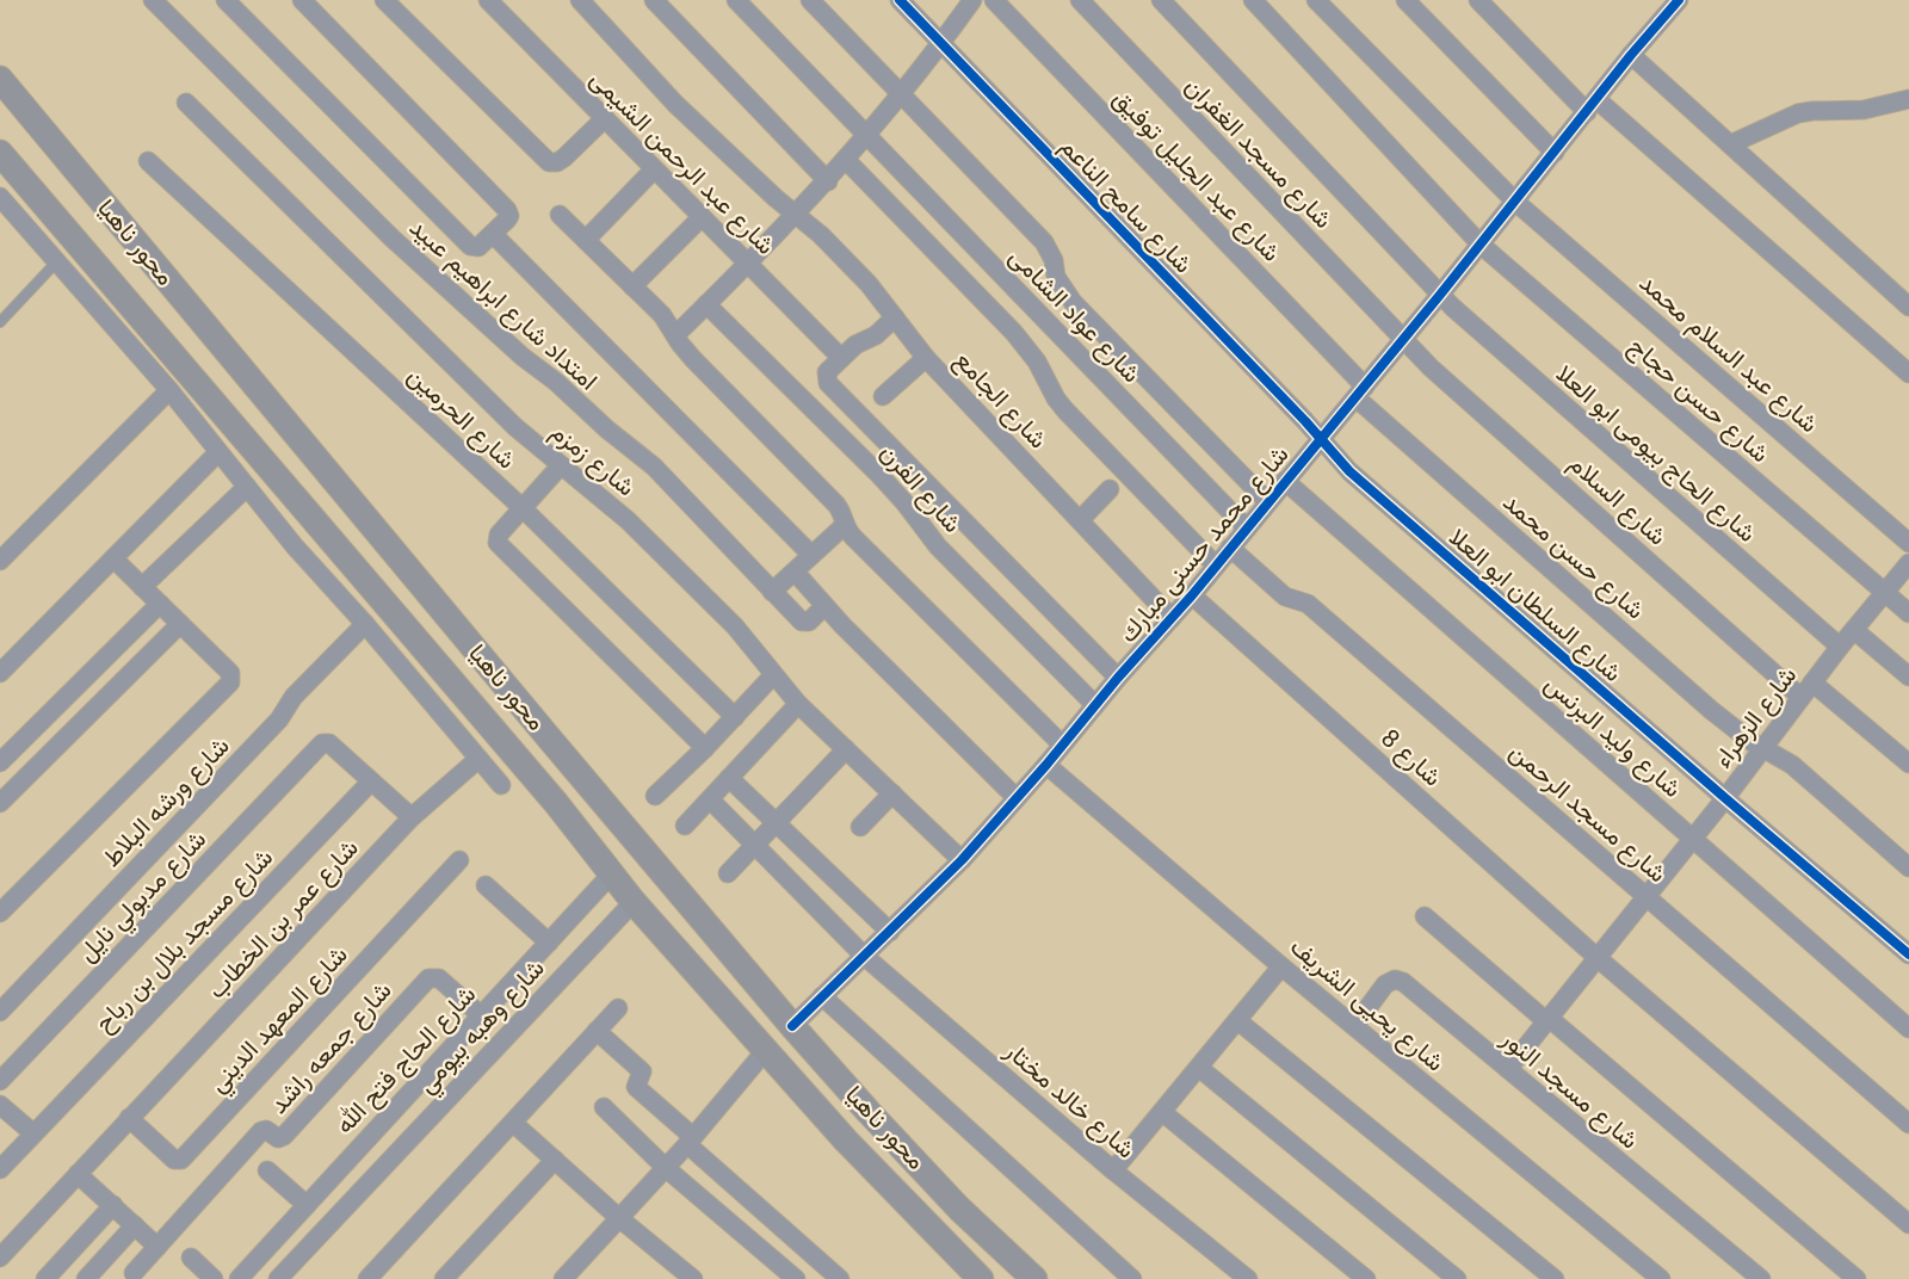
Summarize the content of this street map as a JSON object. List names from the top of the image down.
{
  "streets": {
    "main road": ["محور ناهيا"],
    "street": [
      "شارع مسجد الغفران",
      "شارع عبد الرحمن الشيمى",
      "شارع عبد الجليل توفيق",
      "شارع سامح الناعم",
      "امتداد شارع ابراهيم عبيد",
      "شارع عواد الشامى",
      "شارع عبد السلام محمد",
      "شارع الجامع",
      "شارع حسن حجاج",
      "شارع الحرمين",
      "شارع الحاج بيومى ابو العلا",
      "شارع زمزم",
      "شارع الفرن",
      "شارع السلام",
      "شارع محمد حسنى مبارك",
      "شارع حسن محمد",
      "شارع السلطان ابو العلا",
      "شارع الزهراء",
      "شارع وليد البرنس",
      "شارع 8",
      "شارع ورشه البلاط",
      "شارع مسجد الرحمن",
      "شارع مدبولي نايل",
      "شارع عمر بن الخطاب",
      "شارع مسجد بلال بن رباح",
      "شارع يحيى الشريف",
      "شارع المعهد الديني",
      "شارع وهبه بيومي",
      "شارع جمعه راشد",
      "شارع الحاج فتح الله",
      "شارع مسجد النور",
      "شارع خالد مختار"
    ]
  },
  "crossings": [
    ["شارع مسجد الغفران", "شارع السلام"],
    ["شارع مسجد الغفران", "شارع محمد حسنى مبارك"],
    ["شارع عبد الجليل توفيق", "شارع محمد حسنى مبارك"],
    ["شارع عبد الجليل توفيق", "شارع حسن محمد"],
    ["شارع سامح الناعم", "شارع محمد حسنى مبارك"],
    ["شارع سامح الناعم", "شارع السلطان ابو العلا"],
    ["محور ناهيا", "شارع محمد حسنى مبارك"],
    ["محور ناهيا", "شارع وهبه بيومي"],
    ["محور ناهيا", "شارع الحاج فتح الله"],
    ["شارع عواد الشامى", "شارع محمد حسنى مبارك"],
    ["شارع عبد السلام محمد", "شارع محمد حسنى مبارك"],
    ["شارع الجامع", "شارع محمد حسنى مبارك"],
    ["شارع حسن حجاج", "شارع محمد حسنى مبارك"],
    ["شارع حسن حجاج", "شارع الزهراء"],
    ["شارع الحاج بيومى ابو العلا", "شارع محمد حسنى مبارك"],
    ["شارع الحاج بيومى ابو العلا", "شارع الزهراء"],
    ["شارع زمزم", "شارع محمد حسنى مبارك"],
    ["شارع الفرن", "شارع محمد حسنى مبارك"],
    ["شارع السلام", "شارع محمد حسنى مبارك"],
    ["شارع السلام", "شارع الزهراء"],
    ["شارع محمد حسنى مبارك", "شارع حسن محمد"],
    ["شارع محمد حسنى مبارك", "شارع السلطان ابو العلا"],
    ["شارع محمد حسنى مبارك", "شارع وليد البرنس"],
    ["شارع محمد حسنى مبارك", "شارع 8"],
    ["شارع محمد حسنى مبارك", "شارع مسجد الرحمن"],
    ["شارع محمد حسنى مبارك", "شارع يحيى الشريف"],
    ["شارع محمد حسنى مبارك", "شارع خالد مختار"],
    ["شارع حسن محمد", "شارع الزهراء"],
    ["شارع السلطان ابو العلا", "شارع الزهراء"],
    ["شارع الزهراء", "شارع وليد البرنس"],
    ["شارع الزهراء", "شارع 8"],
    ["شارع الزهراء", "شارع مسجد الرحمن"],
    ["شارع الزهراء", "شارع مسجد النور"],
    ["شارع مدبولي نايل", "شارع مسجد بلال بن رباح"],
    ["شارع عمر بن الخطاب", "شارع المعهد الديني"],
    ["شارع يحيى الشريف", "شارع مسجد النور"],
    ["شارع جمعه راشد", "شارع الحاج فتح الله"]
  ]
}
